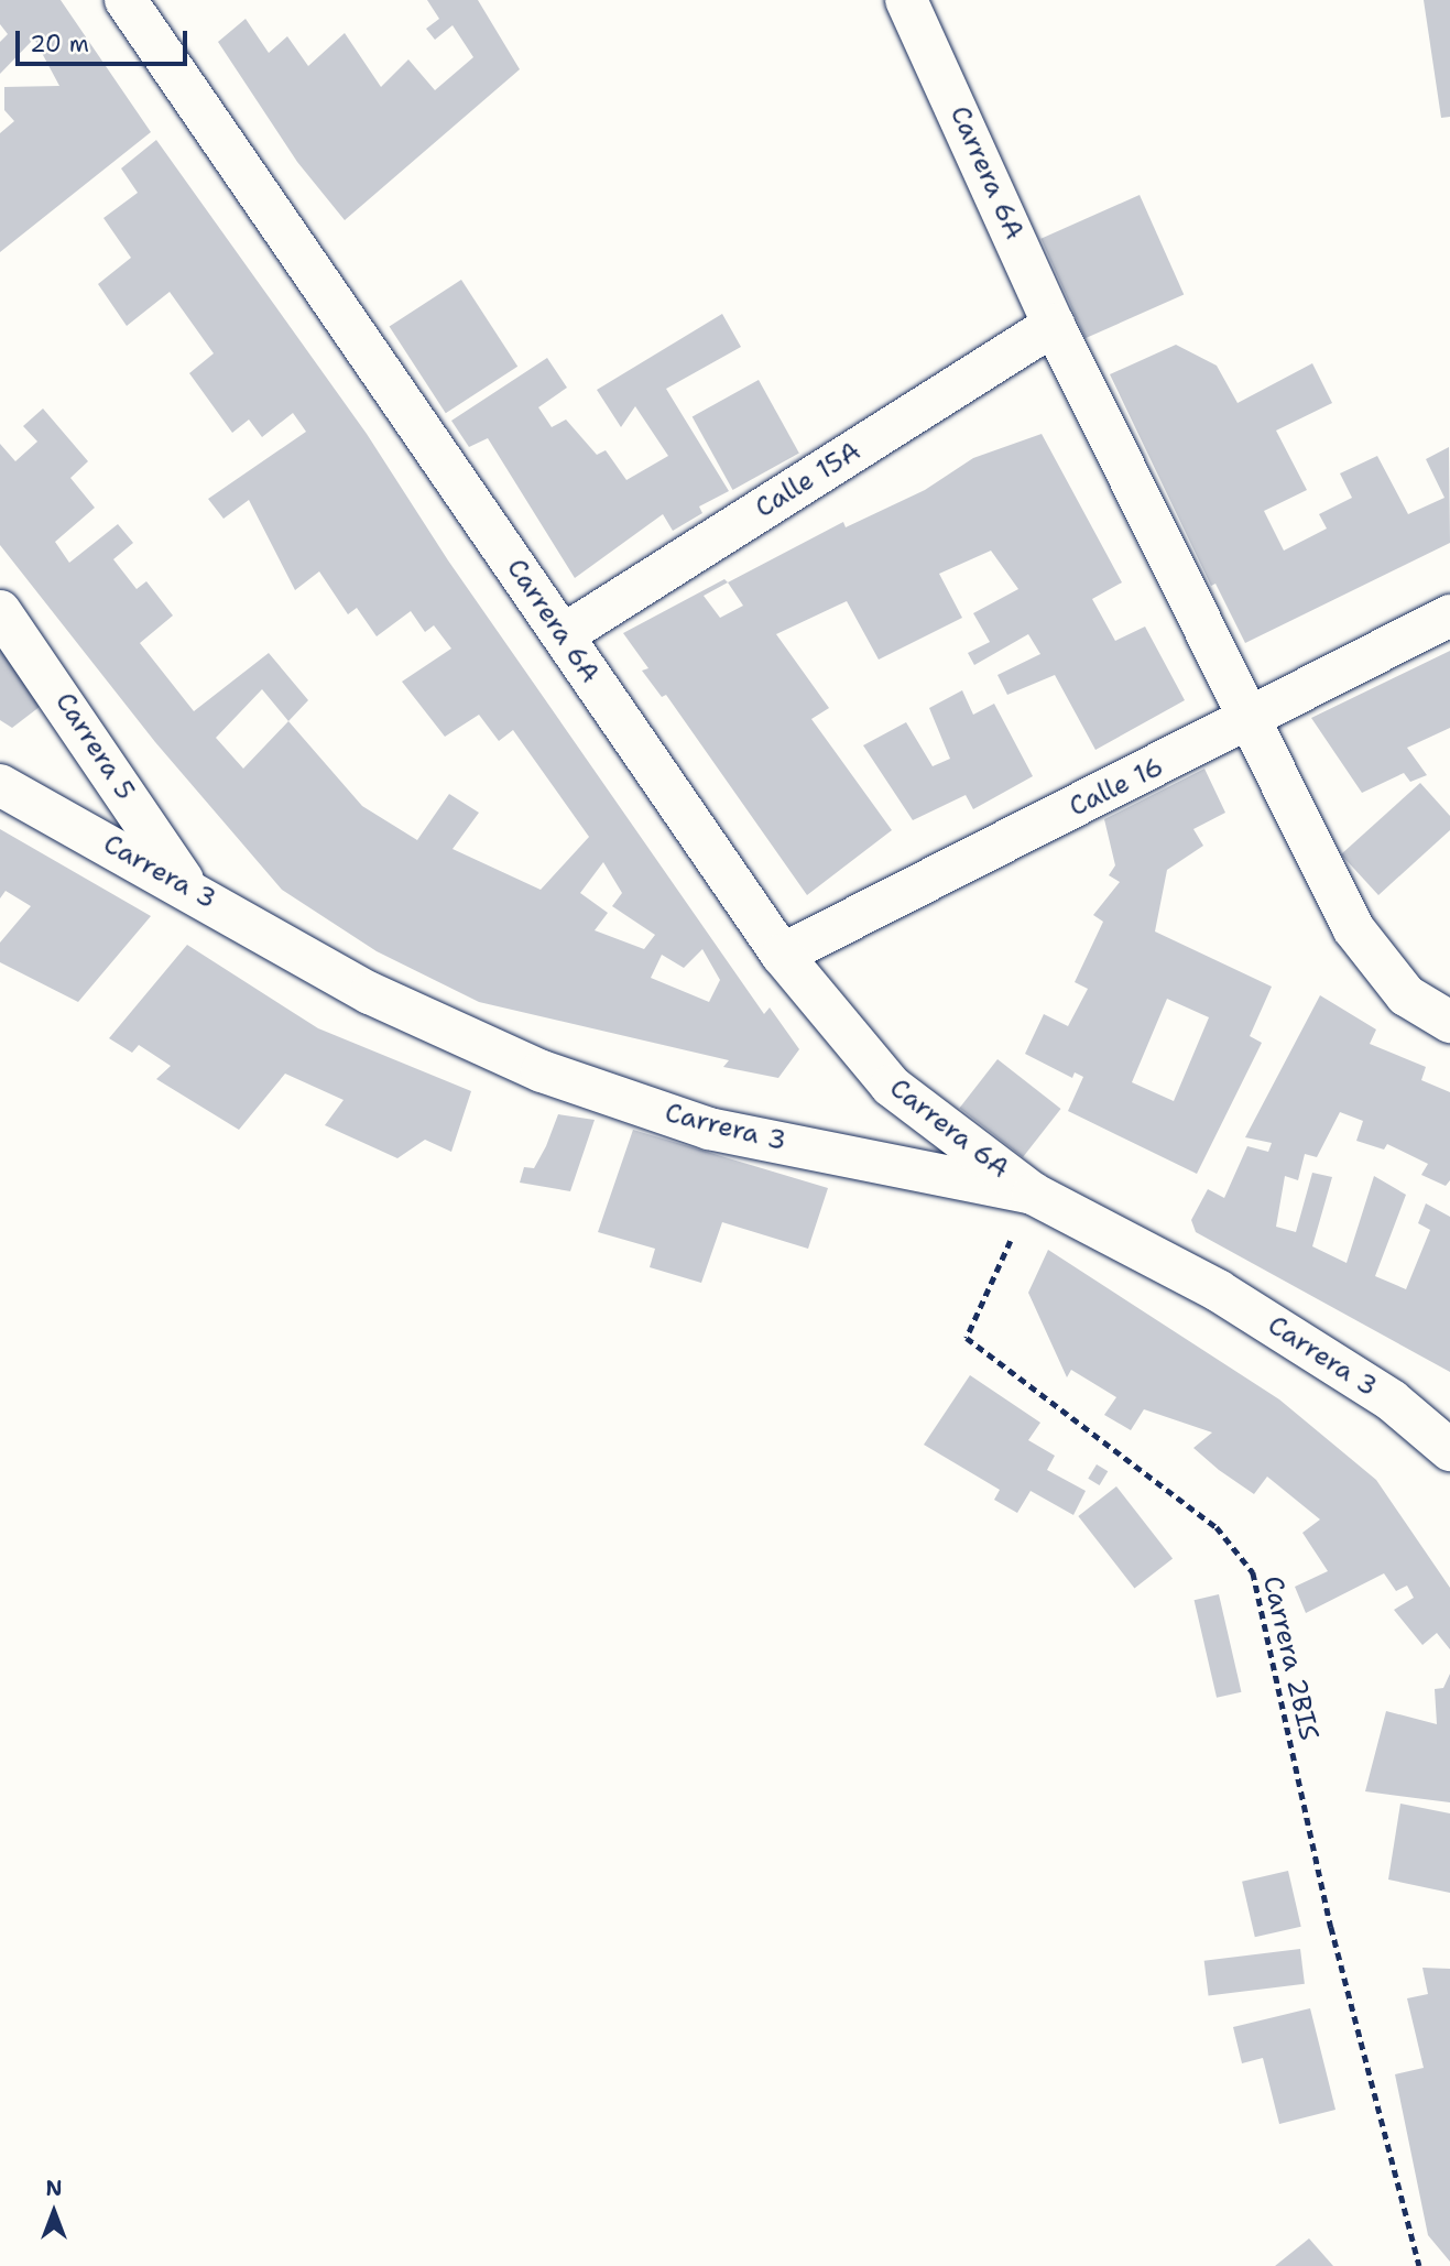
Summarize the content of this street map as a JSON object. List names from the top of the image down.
{
  "streets": {
    "street": [
      "Carrera 6A",
      "Calle 15A",
      "Carrera 5",
      "Calle 16",
      "Carrera 3"
    ],
    "path": ["Carrera 2BIS"]
  },
  "crossings": [
    ["Carrera 6A", "Calle 15A"],
    ["Carrera 6A", "Calle 16"],
    ["Carrera 6A", "Carrera 3"],
    ["Carrera 6A", "Carrera 2BIS"],
    ["Carrera 5", "Carrera 3"],
    ["Carrera 3", "Carrera 2BIS"]
  ],
  "scale_bar": "20 m",
  "north": "top"
}
